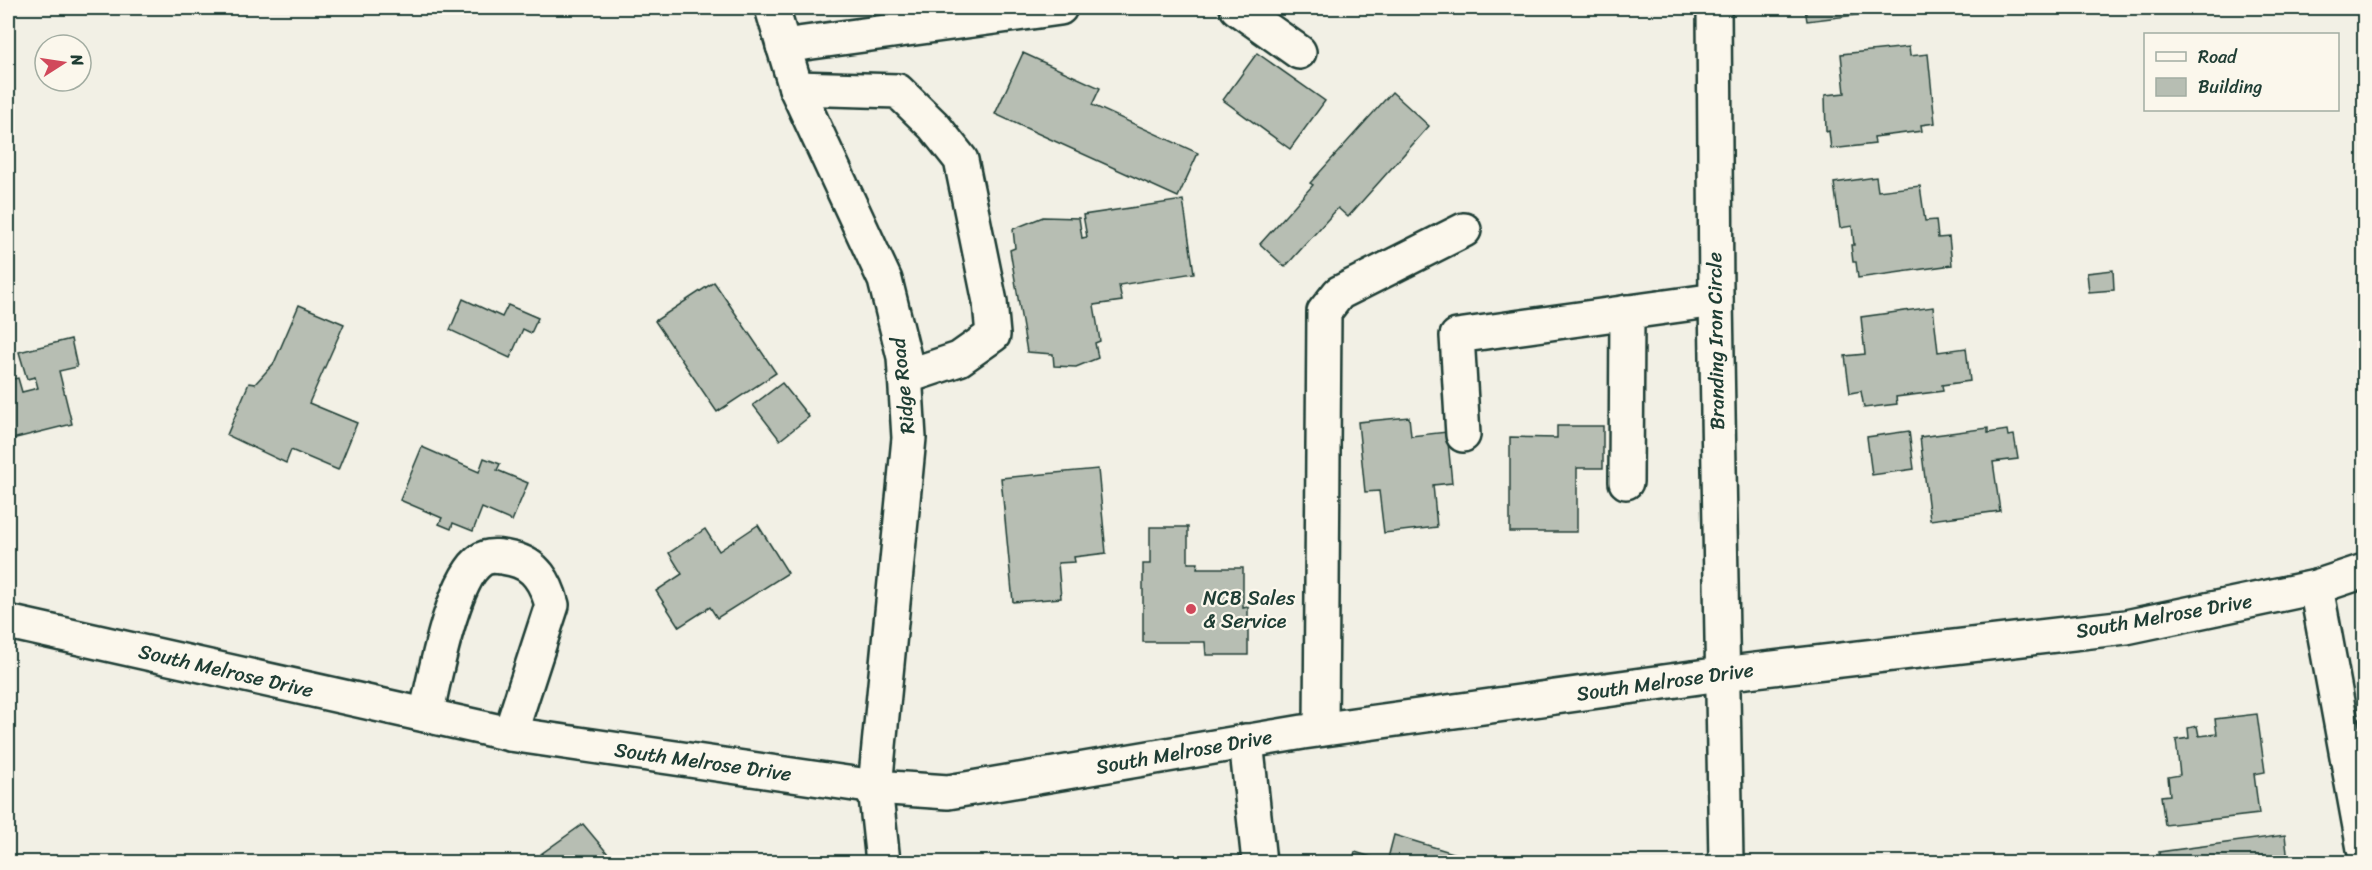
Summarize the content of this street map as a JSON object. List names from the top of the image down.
{
  "streets": {
    "main road": ["Branding Iron Circle", "Ridge Road", "South Melrose Drive"]
  },
  "crossings": [
    ["Branding Iron Circle", "South Melrose Drive"],
    ["Ridge Road", "South Melrose Drive"]
  ],
  "places": ["NCB Sales & Service"],
  "legend": ["Road", "Building"],
  "north": "right"
}
